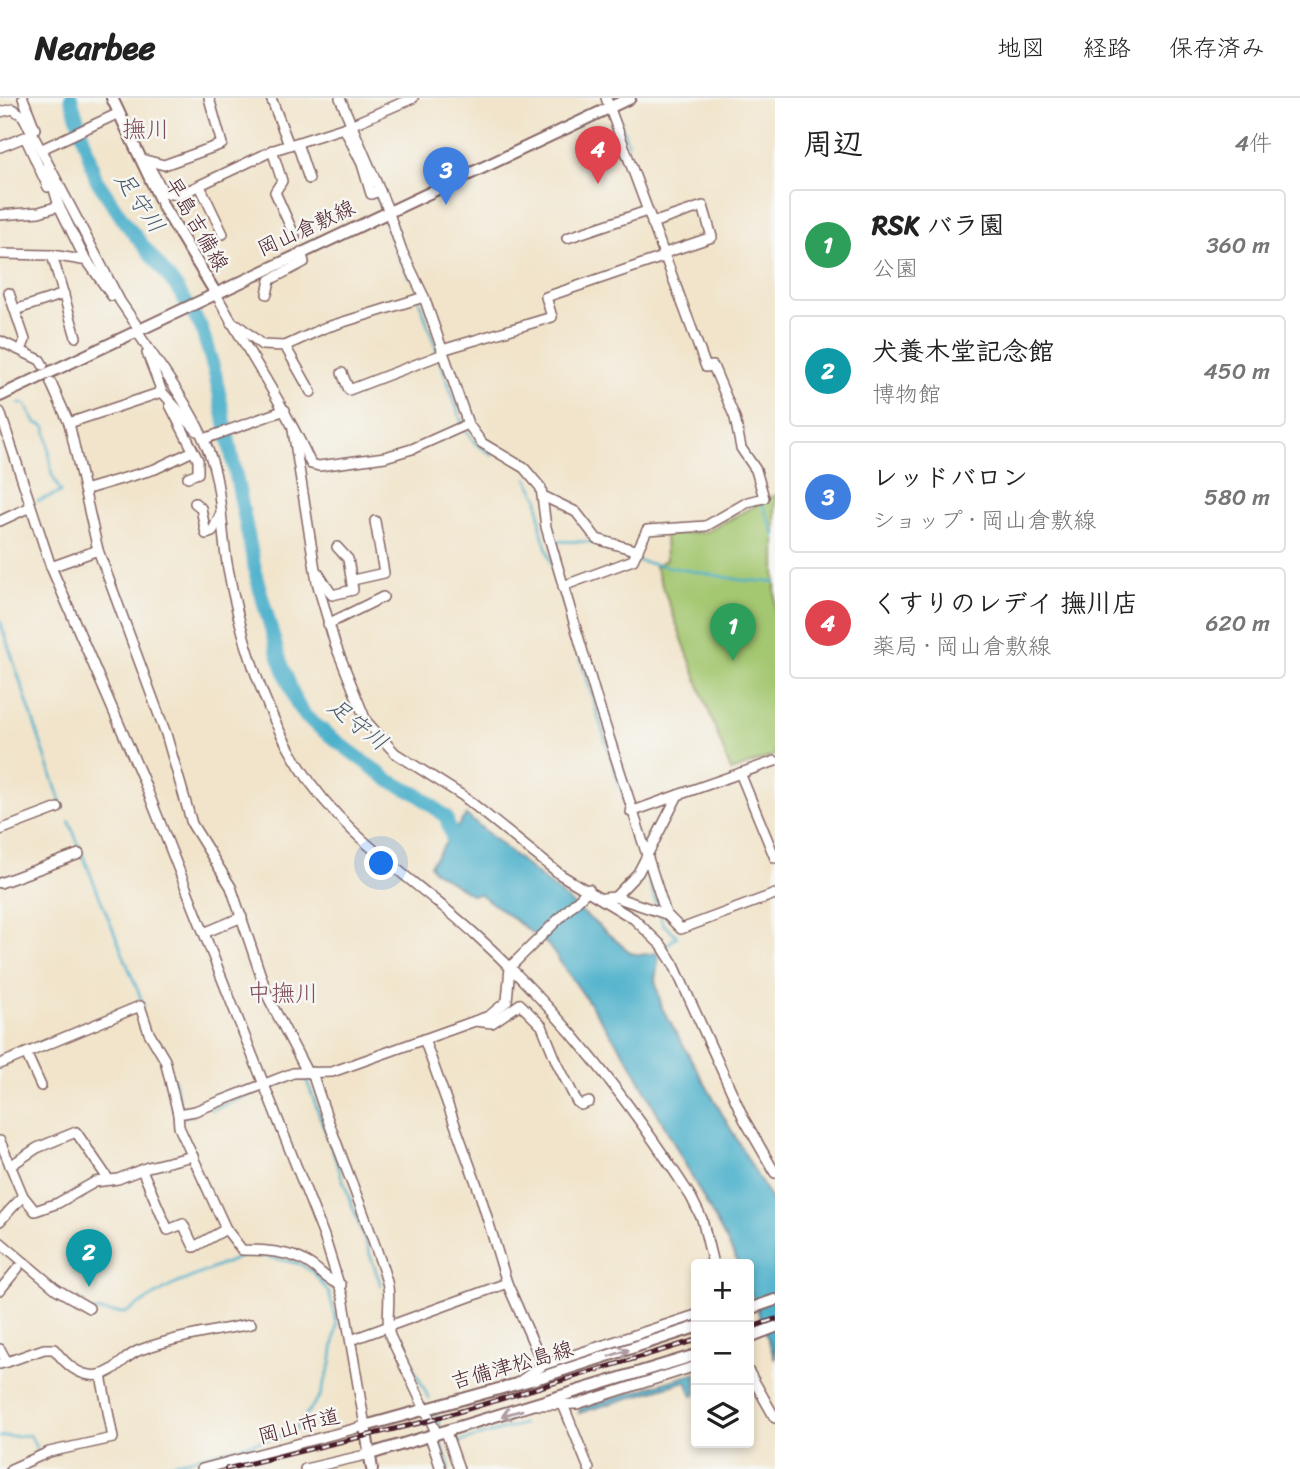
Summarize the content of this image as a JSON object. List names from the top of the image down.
{
  "streets": {
    "main road": ["早島吉備線", "岡山倉敷線", "吉備津松島線"],
    "street": ["岡山市道"]
  },
  "crossings": [
    ["早島吉備線", "岡山倉敷線"],
    ["吉備津松島線", "岡山市道"]
  ],
  "districts": ["撫川", "中撫川"],
  "water": ["足守川"],
  "page": {
    "header": "Nearbee",
    "nav": ["地図", "経路", "保存済み"],
    "heading": ["周辺", "4件"],
    "pins": [
      "4",
      "3",
      "1",
      "2"
    ],
    "list": [
      {
        "mark": "1",
        "name": "RSK バラ園",
        "note": "公園",
        "value": "360 m"
      },
      {
        "mark": "2",
        "name": "犬養木堂記念館",
        "note": "博物館",
        "value": "450 m"
      },
      {
        "mark": "3",
        "name": "レッドバロン",
        "note": "ショップ · 岡山倉敷線",
        "value": "580 m"
      },
      {
        "mark": "4",
        "name": "くすりのレデイ 撫川店",
        "note": "薬局 · 岡山倉敷線",
        "value": "620 m"
      }
    ],
    "map_buttons": ["+", "−"]
  }
}
